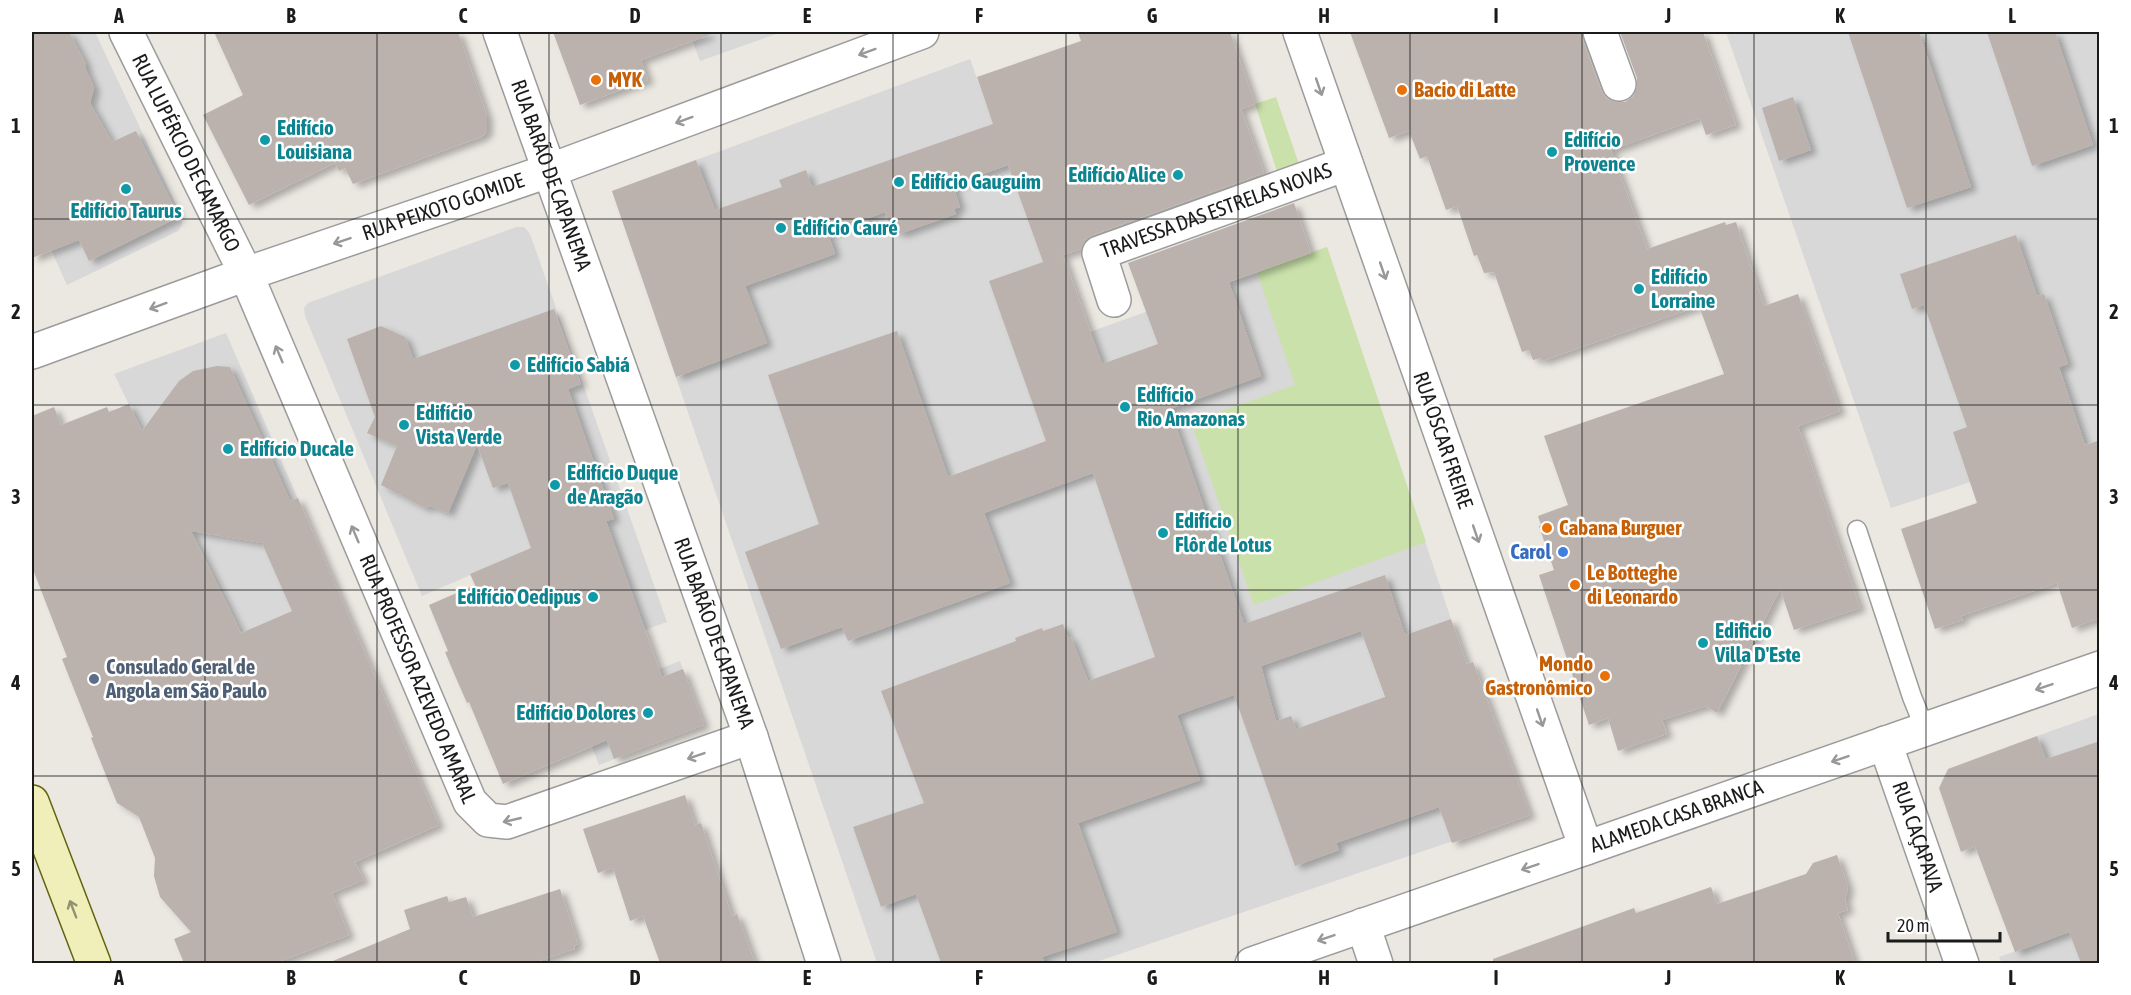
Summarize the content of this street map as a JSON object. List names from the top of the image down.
{
  "streets": {
    "street": [
      "RUA LUPÉRCIO DE CAMARGO",
      "RUA BARÃO DE CAPANEMA",
      "RUA PEIXOTO GOMIDE",
      "TRAVESSA DAS ESTRELAS NOVAS",
      "RUA OSCAR FREIRE",
      "RUA PROFESSOR AZEVEDO AMARAL",
      "ALAMEDA CASA BRANCA",
      "RUA CAÇAPAVA"
    ]
  },
  "crossings": [
    ["RUA LUPÉRCIO DE CAMARGO", "RUA PEIXOTO GOMIDE"],
    ["RUA LUPÉRCIO DE CAMARGO", "RUA PROFESSOR AZEVEDO AMARAL"],
    ["RUA BARÃO DE CAPANEMA", "RUA PEIXOTO GOMIDE"],
    ["RUA BARÃO DE CAPANEMA", "RUA PROFESSOR AZEVEDO AMARAL"],
    ["RUA PEIXOTO GOMIDE", "RUA PROFESSOR AZEVEDO AMARAL"],
    ["TRAVESSA DAS ESTRELAS NOVAS", "RUA OSCAR FREIRE"],
    ["RUA OSCAR FREIRE", "ALAMEDA CASA BRANCA"],
    ["ALAMEDA CASA BRANCA", "RUA CAÇAPAVA"]
  ],
  "one_way": ["RUA PEIXOTO GOMIDE", "RUA OSCAR FREIRE", "ALAMEDA CASA BRANCA"],
  "places": [
    "MYK",
    "Bacio di Latte",
    "Edifício Louisiana",
    "Edifício Provence",
    "Edifício Alice",
    "Edifício Gauguim",
    "Edifício Taurus",
    "Edifício Cauré",
    "Edifício Lorraine",
    "Edifício Sabiá",
    "Edifício Rio Amazonas",
    "Edifício Vista Verde",
    "Edifício Ducale",
    "Edifício Duque de Aragão",
    "Cabana Burguer",
    "Edifício Flôr de Lotus",
    "Carol",
    "Le Botteghe di Leonardo",
    "Edifício Oedipus",
    "Edificio Villa D'Este",
    "Mondo Gastronômico",
    "Consulado Geral de Angola em São Paulo",
    "Edifício Dolores"
  ],
  "scale_bar": "20 m",
  "grid": {
    "columns": [
      "A",
      "B",
      "C",
      "D",
      "E",
      "F",
      "G",
      "H",
      "I",
      "J",
      "K",
      "L"
    ],
    "rows": [
      "1",
      "2",
      "3",
      "4",
      "5"
    ]
  }
}
